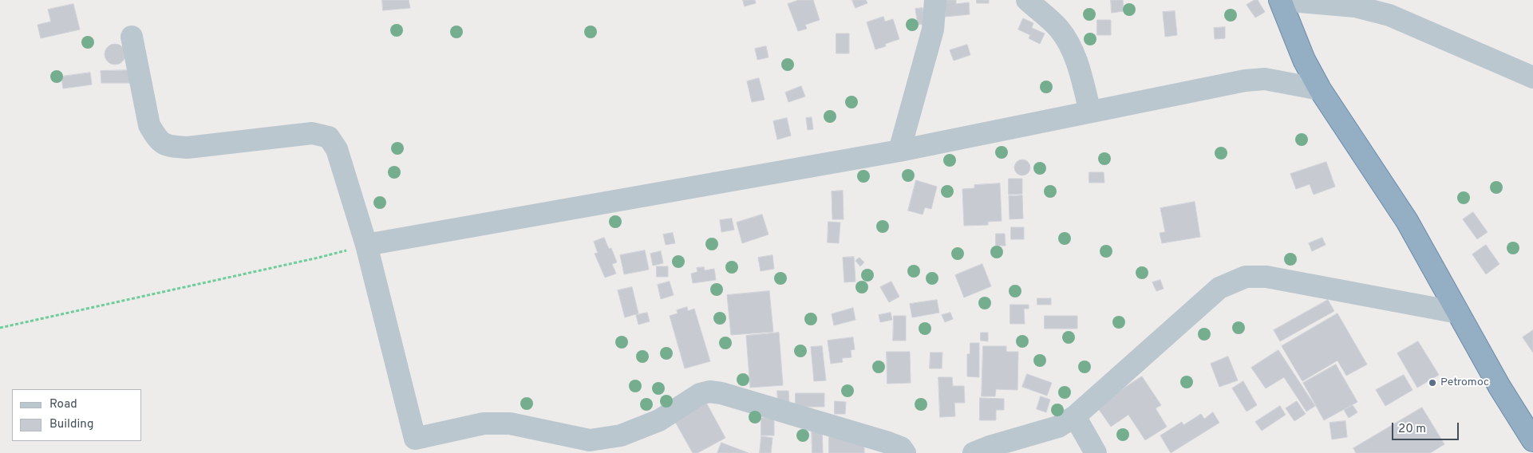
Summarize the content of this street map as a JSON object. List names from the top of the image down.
{
  "places": ["Petromoc"],
  "legend": ["Road", "Building"],
  "scale_bar": "20 m"
}
